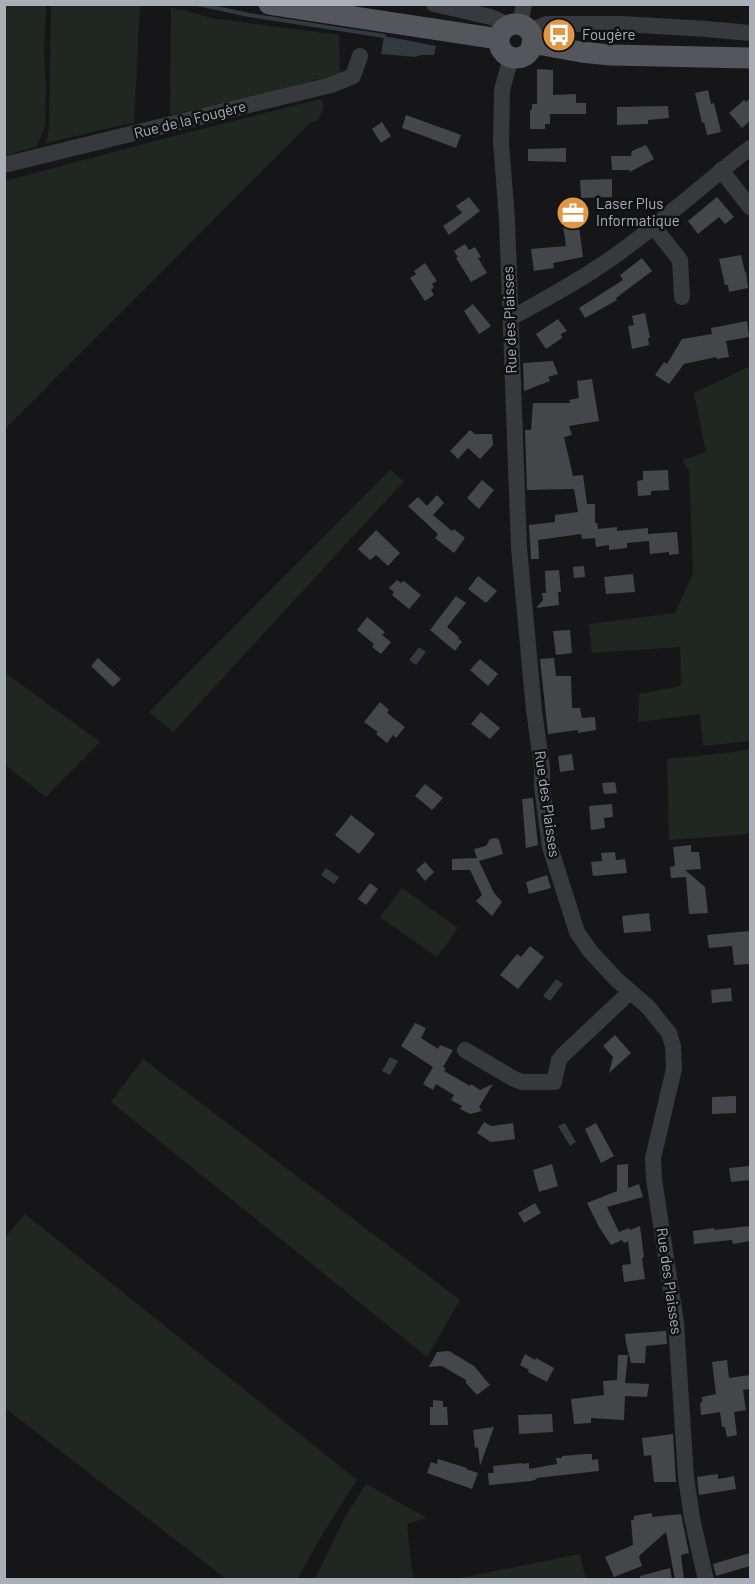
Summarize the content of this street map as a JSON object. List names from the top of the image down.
{
  "streets": {
    "street": ["Rue de la Fougère", "Rue des Plaisses"]
  },
  "places": {
    "bus stop": ["Fougère"],
    "office": ["Laser Plus Informatique"]
  }
}
